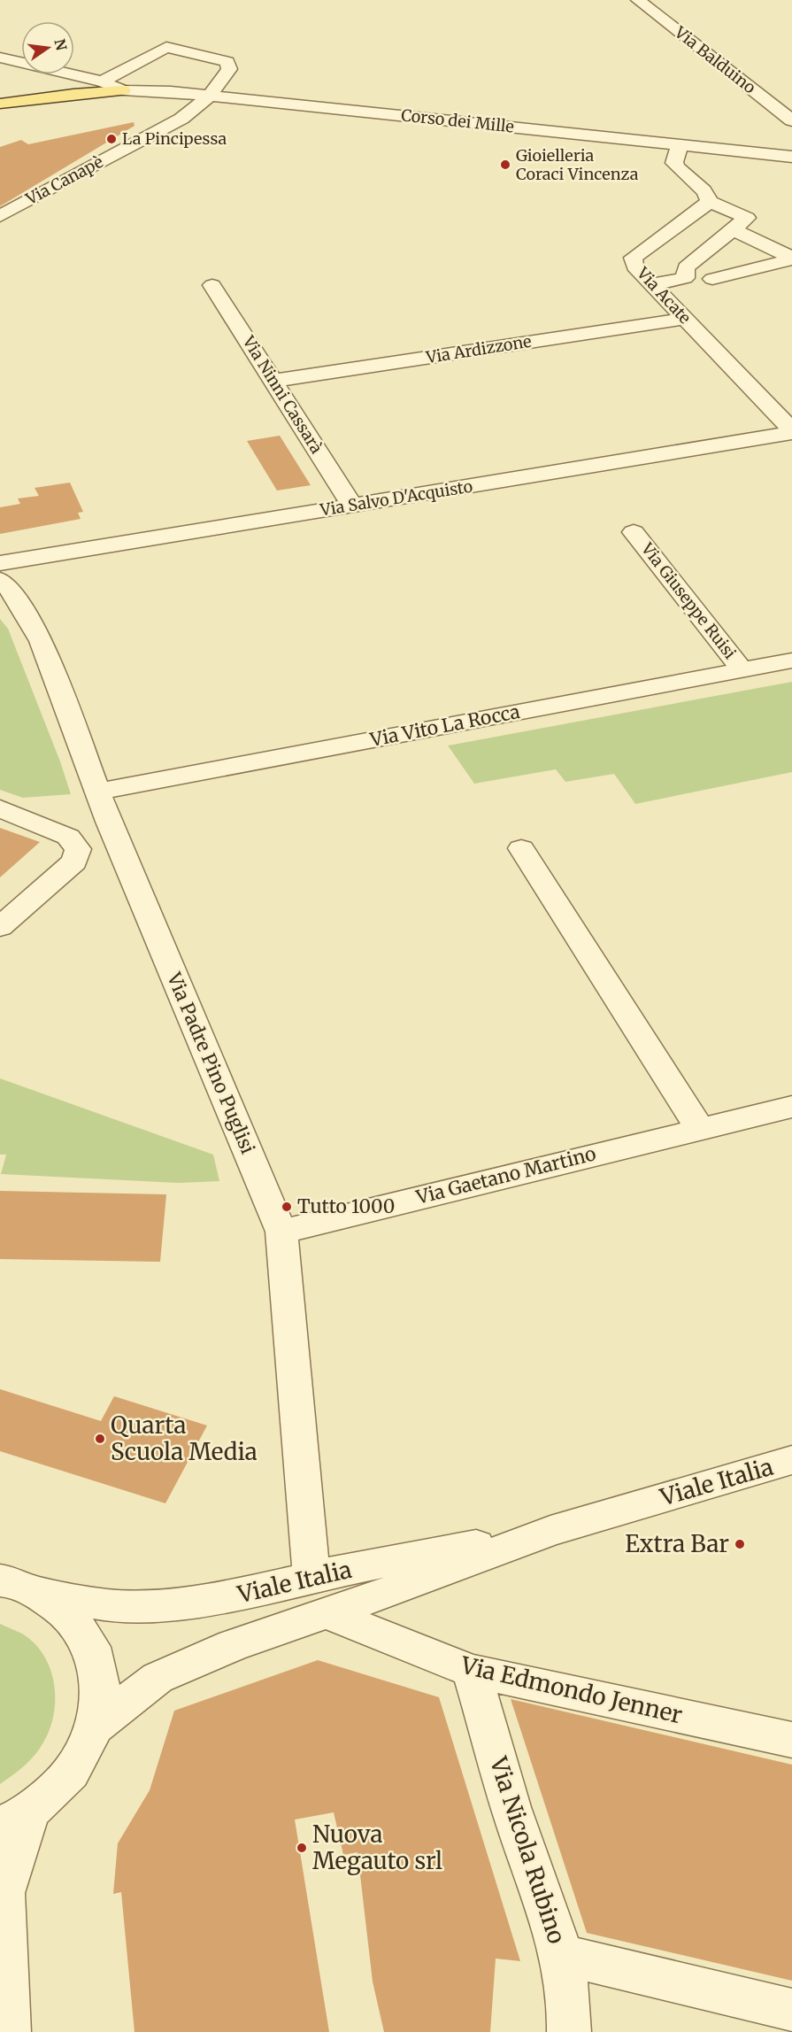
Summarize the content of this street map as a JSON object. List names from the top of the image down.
{
  "streets": {
    "street": [
      "Via Balduino",
      "Corso dei Mille",
      "Via Canapè",
      "Via Acate",
      "Via Ardizzone",
      "Via Ninni Cassarà",
      "Via Salvo D'Acquisto",
      "Via Giuseppe Ruisi",
      "Via Vito La Rocca",
      "Via Padre Pino Puglisi",
      "Via Gaetano Martino",
      "Viale Italia",
      "Via Edmondo Jenner",
      "Via Nicola Rubino"
    ]
  },
  "crossings": [
    ["Corso dei Mille", "Via Canapè"],
    ["Via Acate", "Via Ardizzone"],
    ["Via Acate", "Via Salvo D'Acquisto"],
    ["Via Ardizzone", "Via Ninni Cassarà"],
    ["Via Ninni Cassarà", "Via Salvo D'Acquisto"],
    ["Via Giuseppe Ruisi", "Via Vito La Rocca"],
    ["Via Vito La Rocca", "Via Padre Pino Puglisi"],
    ["Via Padre Pino Puglisi", "Via Gaetano Martino"],
    ["Via Padre Pino Puglisi", "Viale Italia"],
    ["Viale Italia", "Via Edmondo Jenner"],
    ["Via Edmondo Jenner", "Via Nicola Rubino"]
  ],
  "places": [
    "La Pincipessa",
    "Gioielleria Coraci Vincenza",
    "Tutto 1000",
    "Quarta Scuola Media",
    "Extra Bar",
    "Nuova Megauto srl"
  ],
  "north": "right"
}
